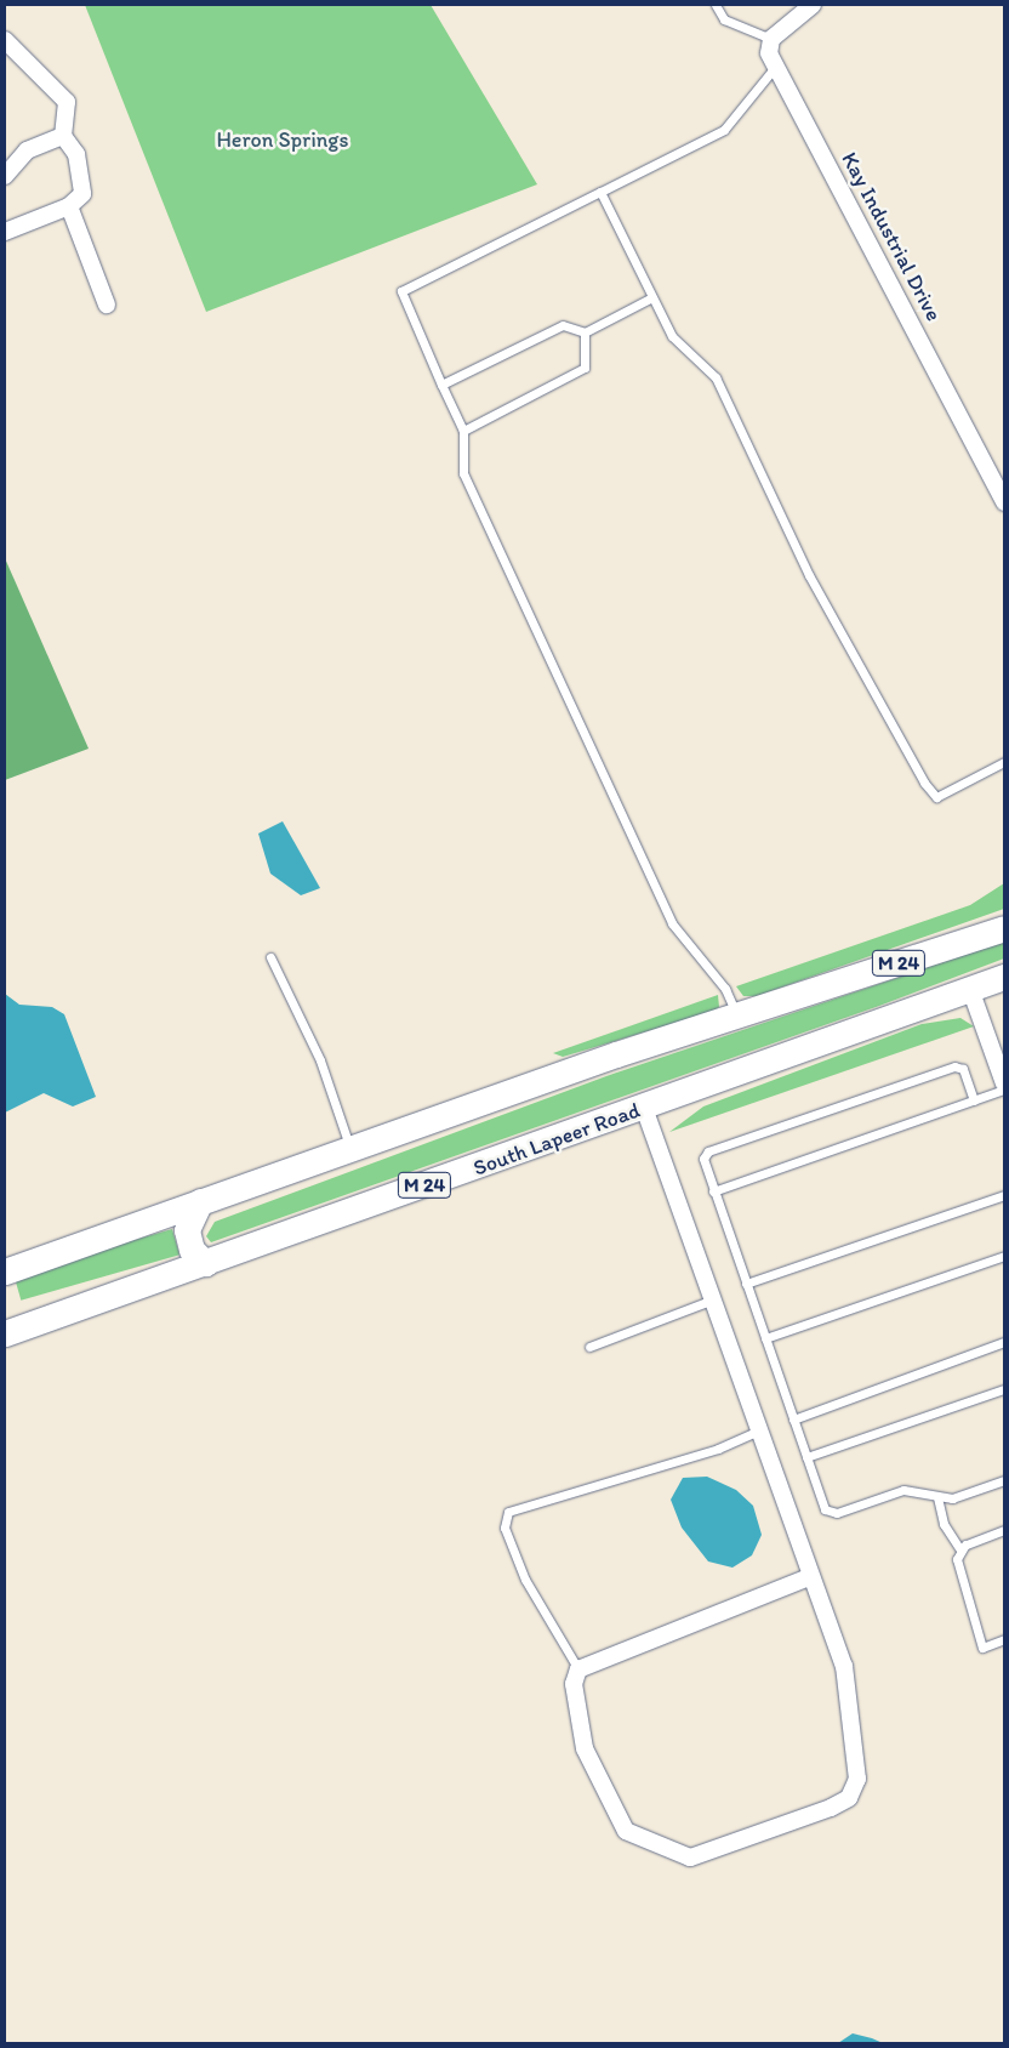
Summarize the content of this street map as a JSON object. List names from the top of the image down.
{
  "streets": {
    "main road": ["M 24", "South Lapeer Road"],
    "street": ["Kay Industrial Drive"]
  },
  "parks": ["Heron Springs"]
}
